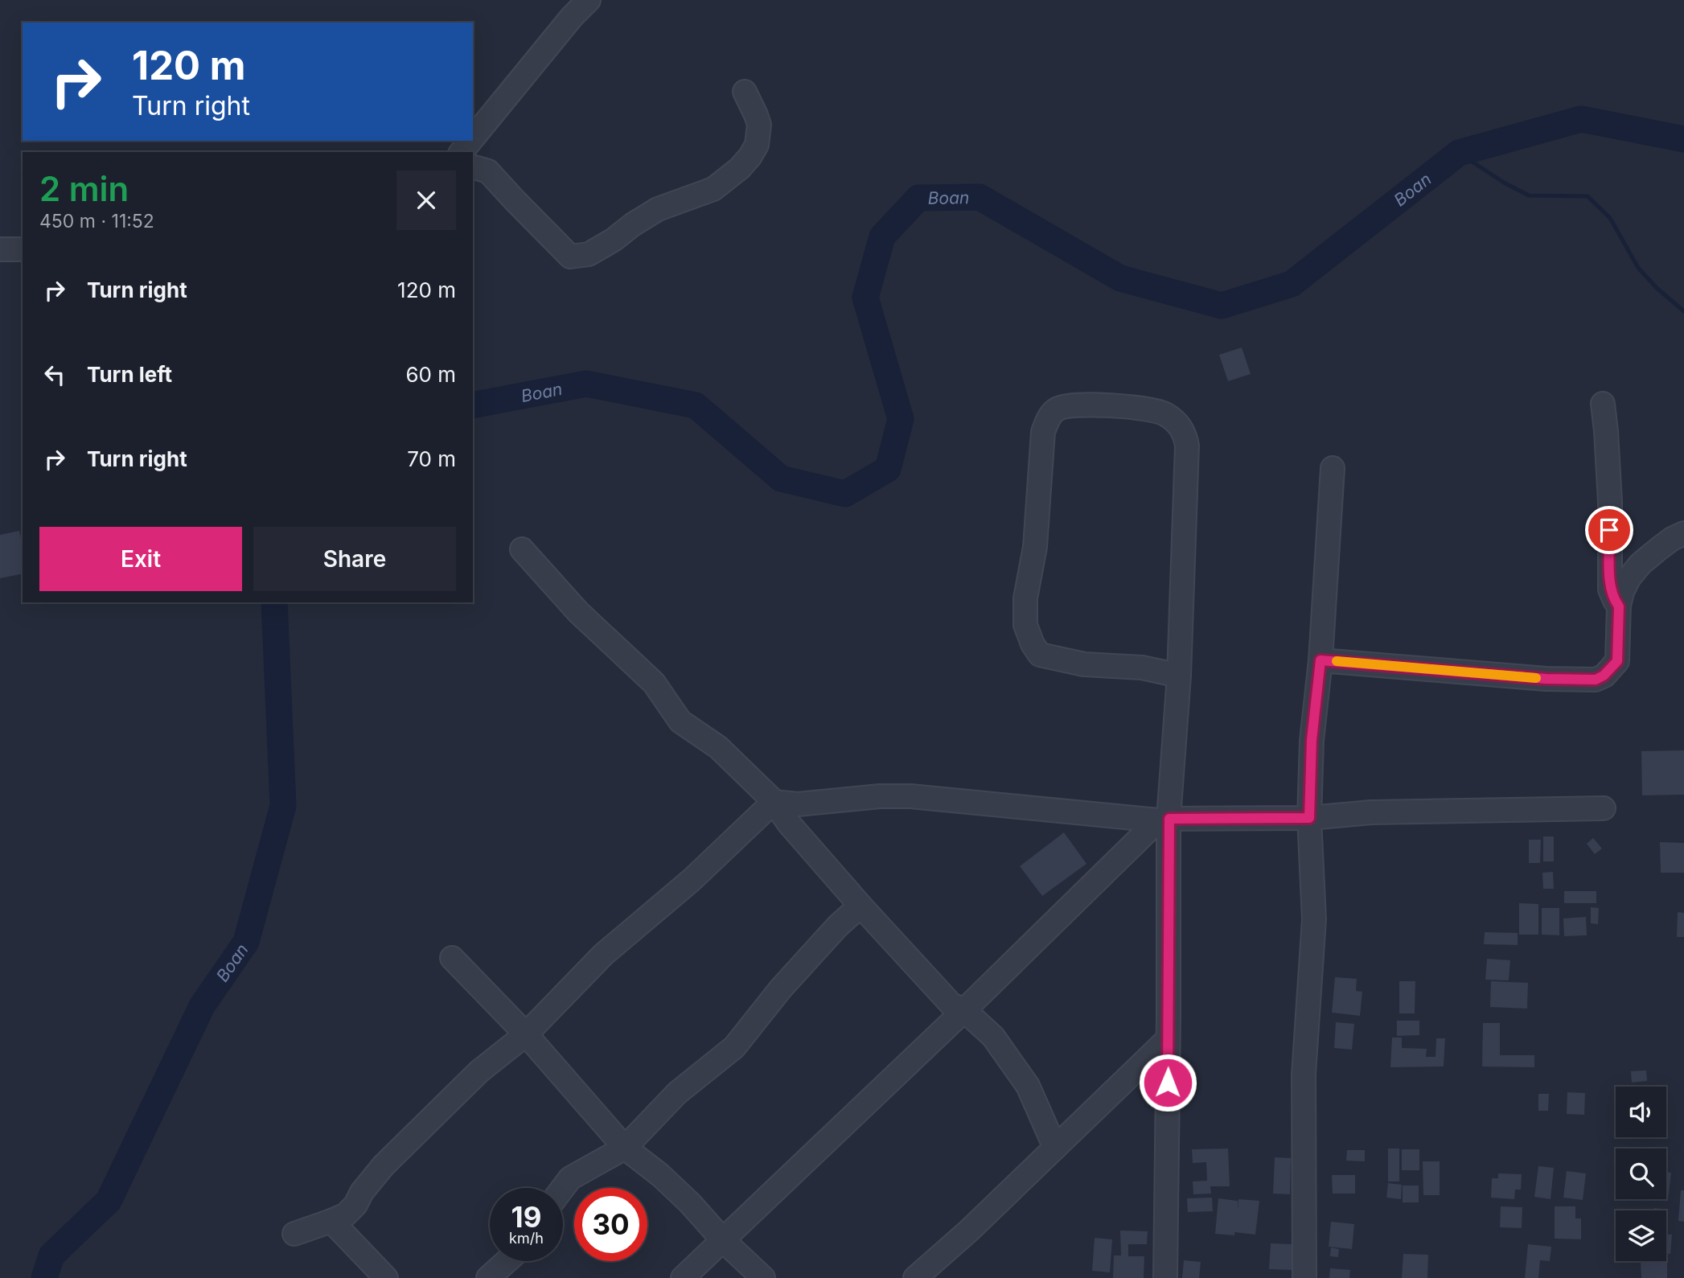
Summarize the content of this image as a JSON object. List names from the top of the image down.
{
  "water": ["Boan"],
  "page": {
    "turn": ["120 m", "Turn right"],
    "heading": ["2 min", "450 m · 11:52"],
    "list": [
      {
        "name": "Turn right",
        "value": "120 m"
      },
      {
        "name": "Turn left",
        "value": "60 m"
      },
      {
        "name": "Turn right",
        "value": "70 m"
      }
    ],
    "buttons": ["Exit", "Share"],
    "speed": "19 km/h",
    "limit": "30"
  }
}
